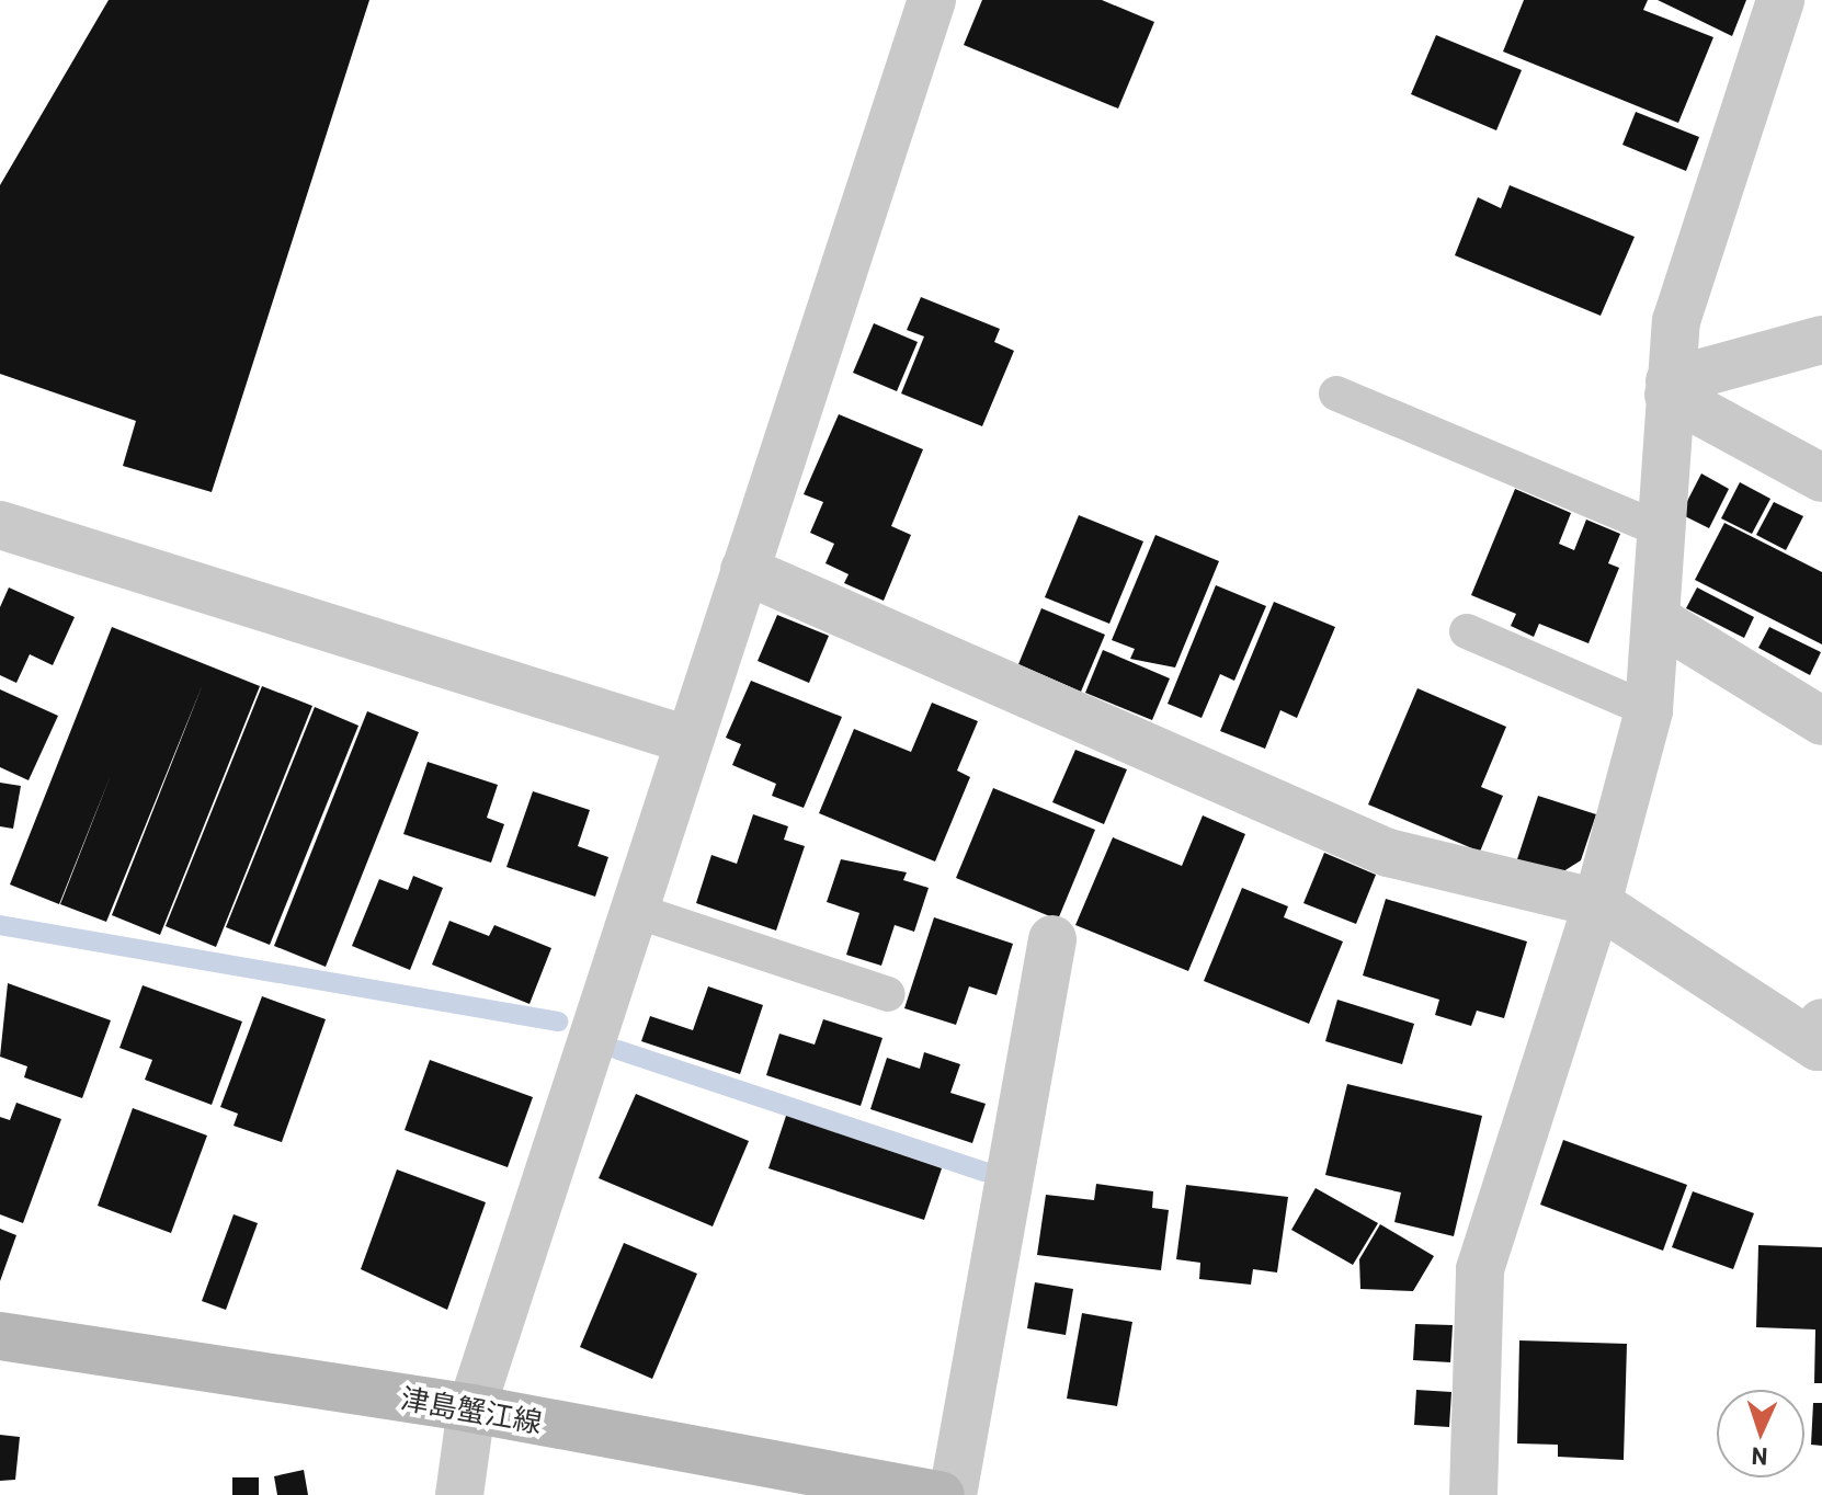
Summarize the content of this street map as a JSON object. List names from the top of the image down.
{
  "streets": {
    "main road": ["津島蟹江線"]
  },
  "north": "bottom"
}
